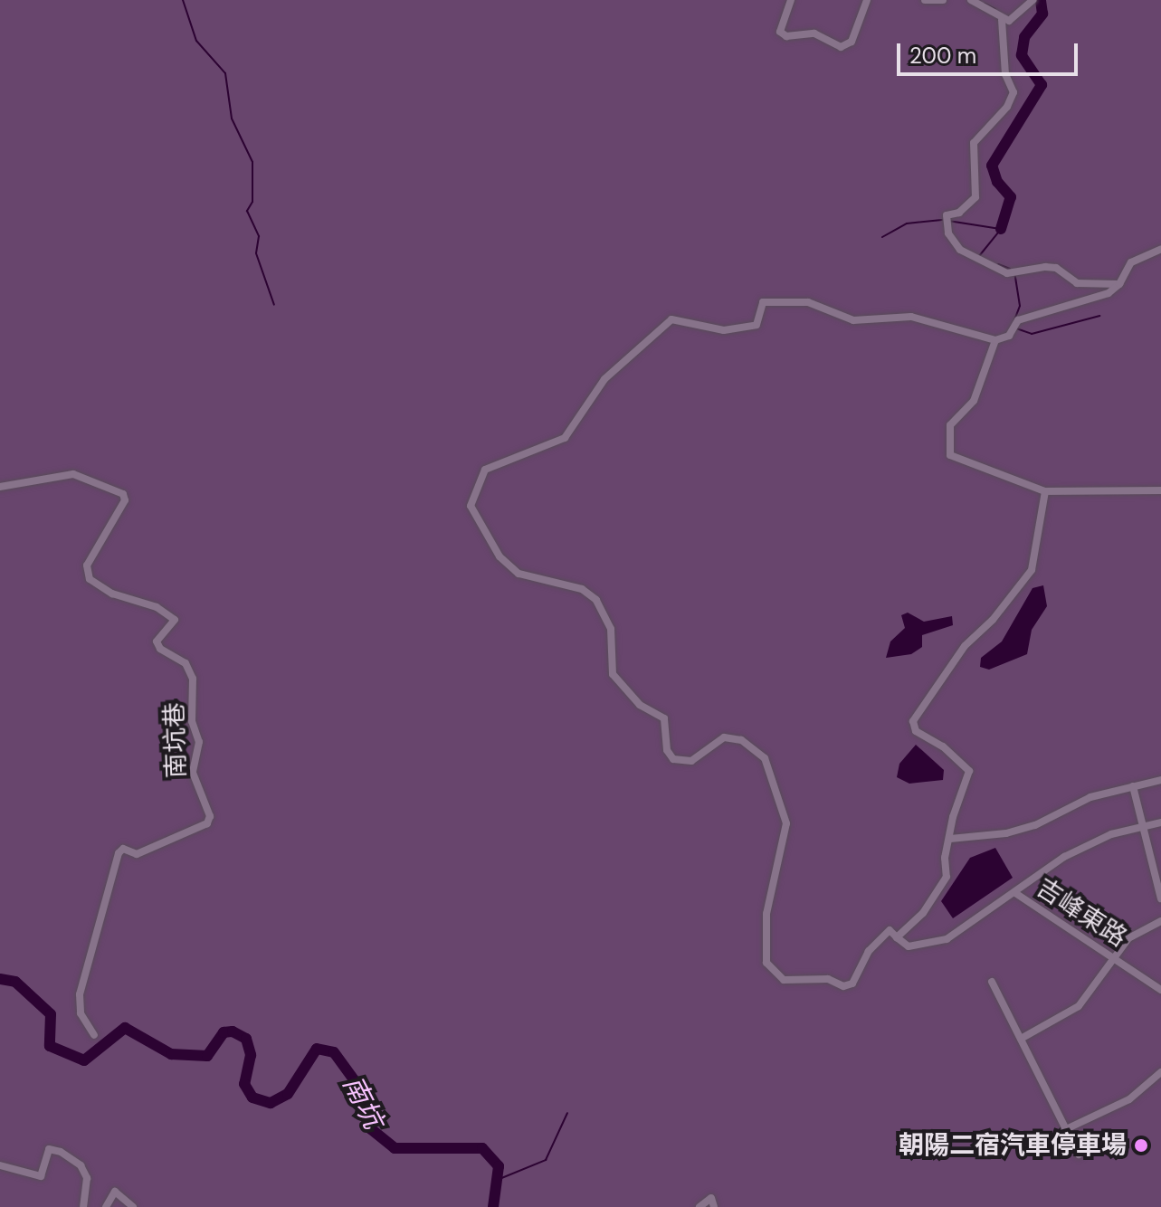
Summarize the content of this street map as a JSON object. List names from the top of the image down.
{
  "streets": {
    "street": ["南坑巷", "吉峰東路"]
  },
  "water": ["南坑"],
  "places": ["朝陽二宿汽車停車場"],
  "scale_bar": "200 m"
}
